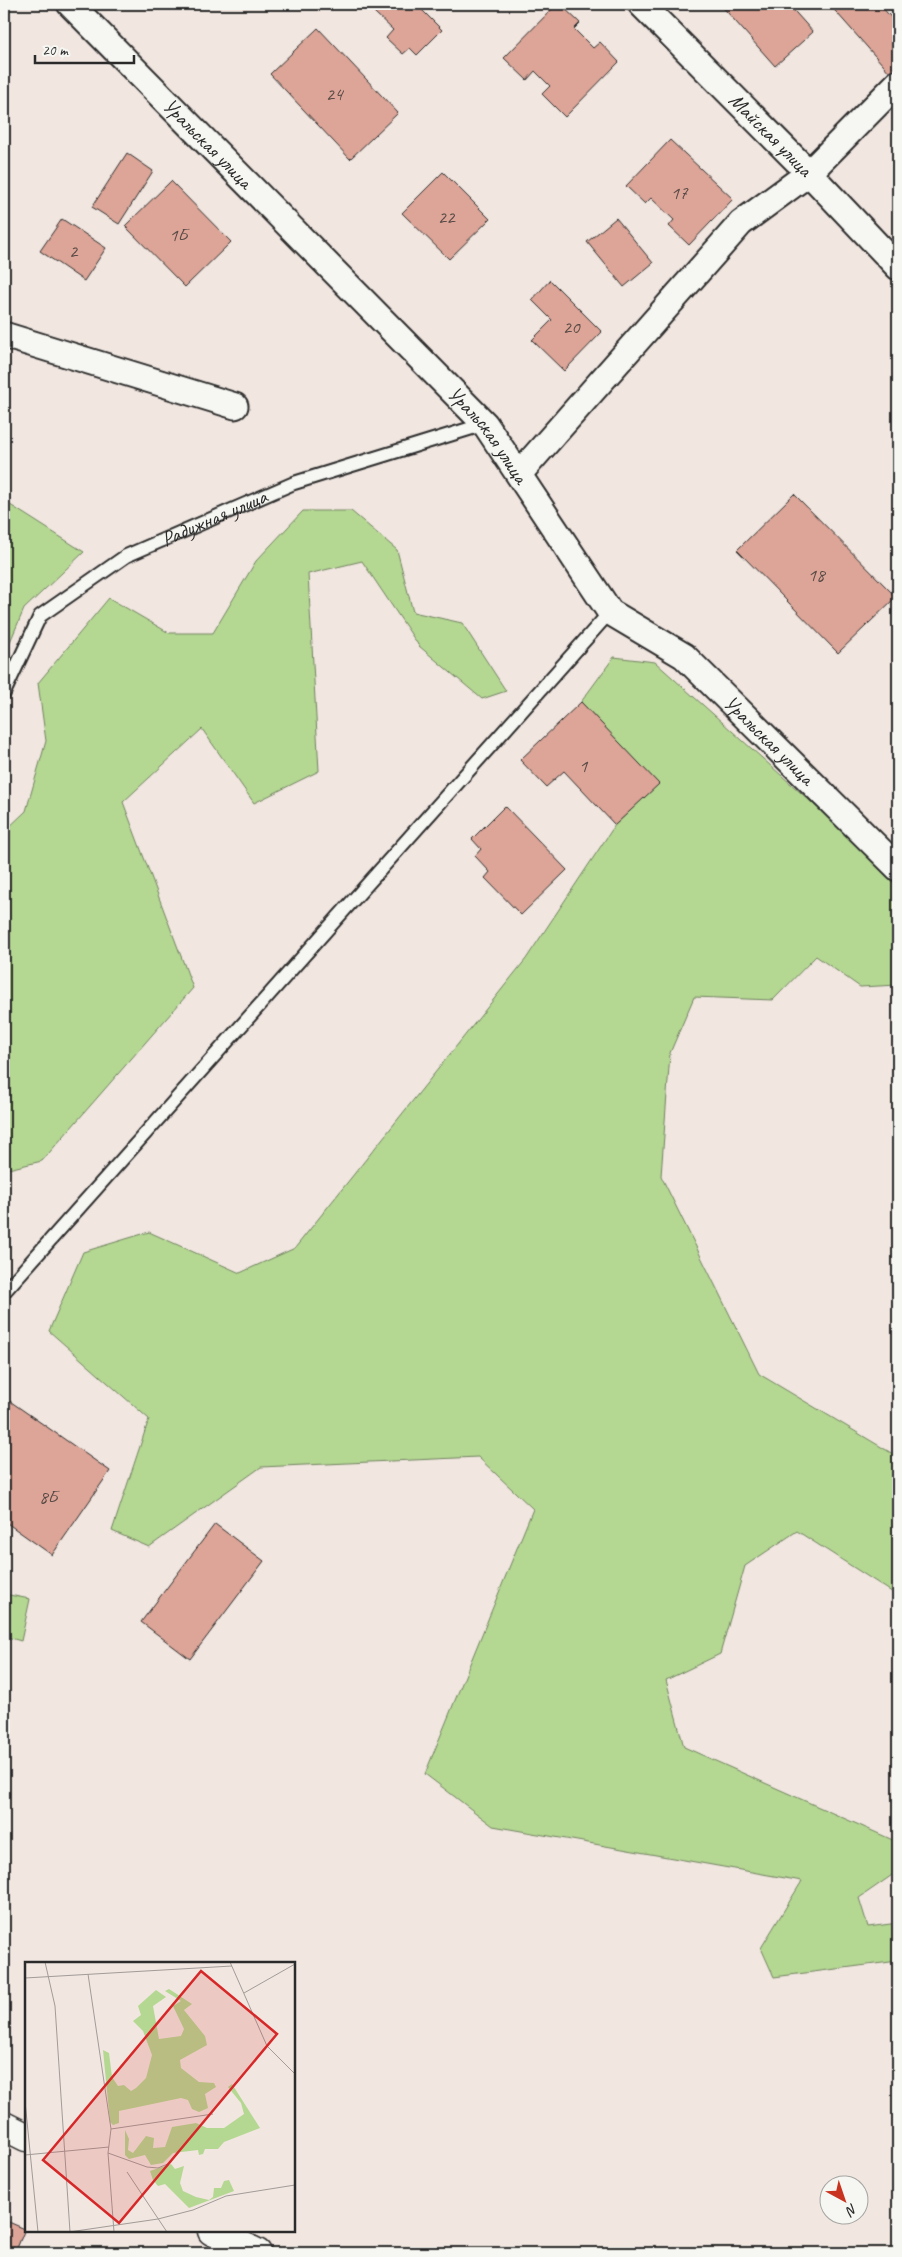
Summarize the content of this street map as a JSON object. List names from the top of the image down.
{
  "streets": {
    "street": ["Майская улица", "Уральская улица"],
    "lane": ["Радужная улица"]
  },
  "crossings": [
    ["Уральская улица", "Радужная улица"]
  ],
  "house_numbers": [
    "24",
    "17",
    "22",
    "1Б",
    "2",
    "20",
    "18",
    "1",
    "8Б"
  ],
  "scale_bar": "20 m",
  "north": "bottom right"
}
